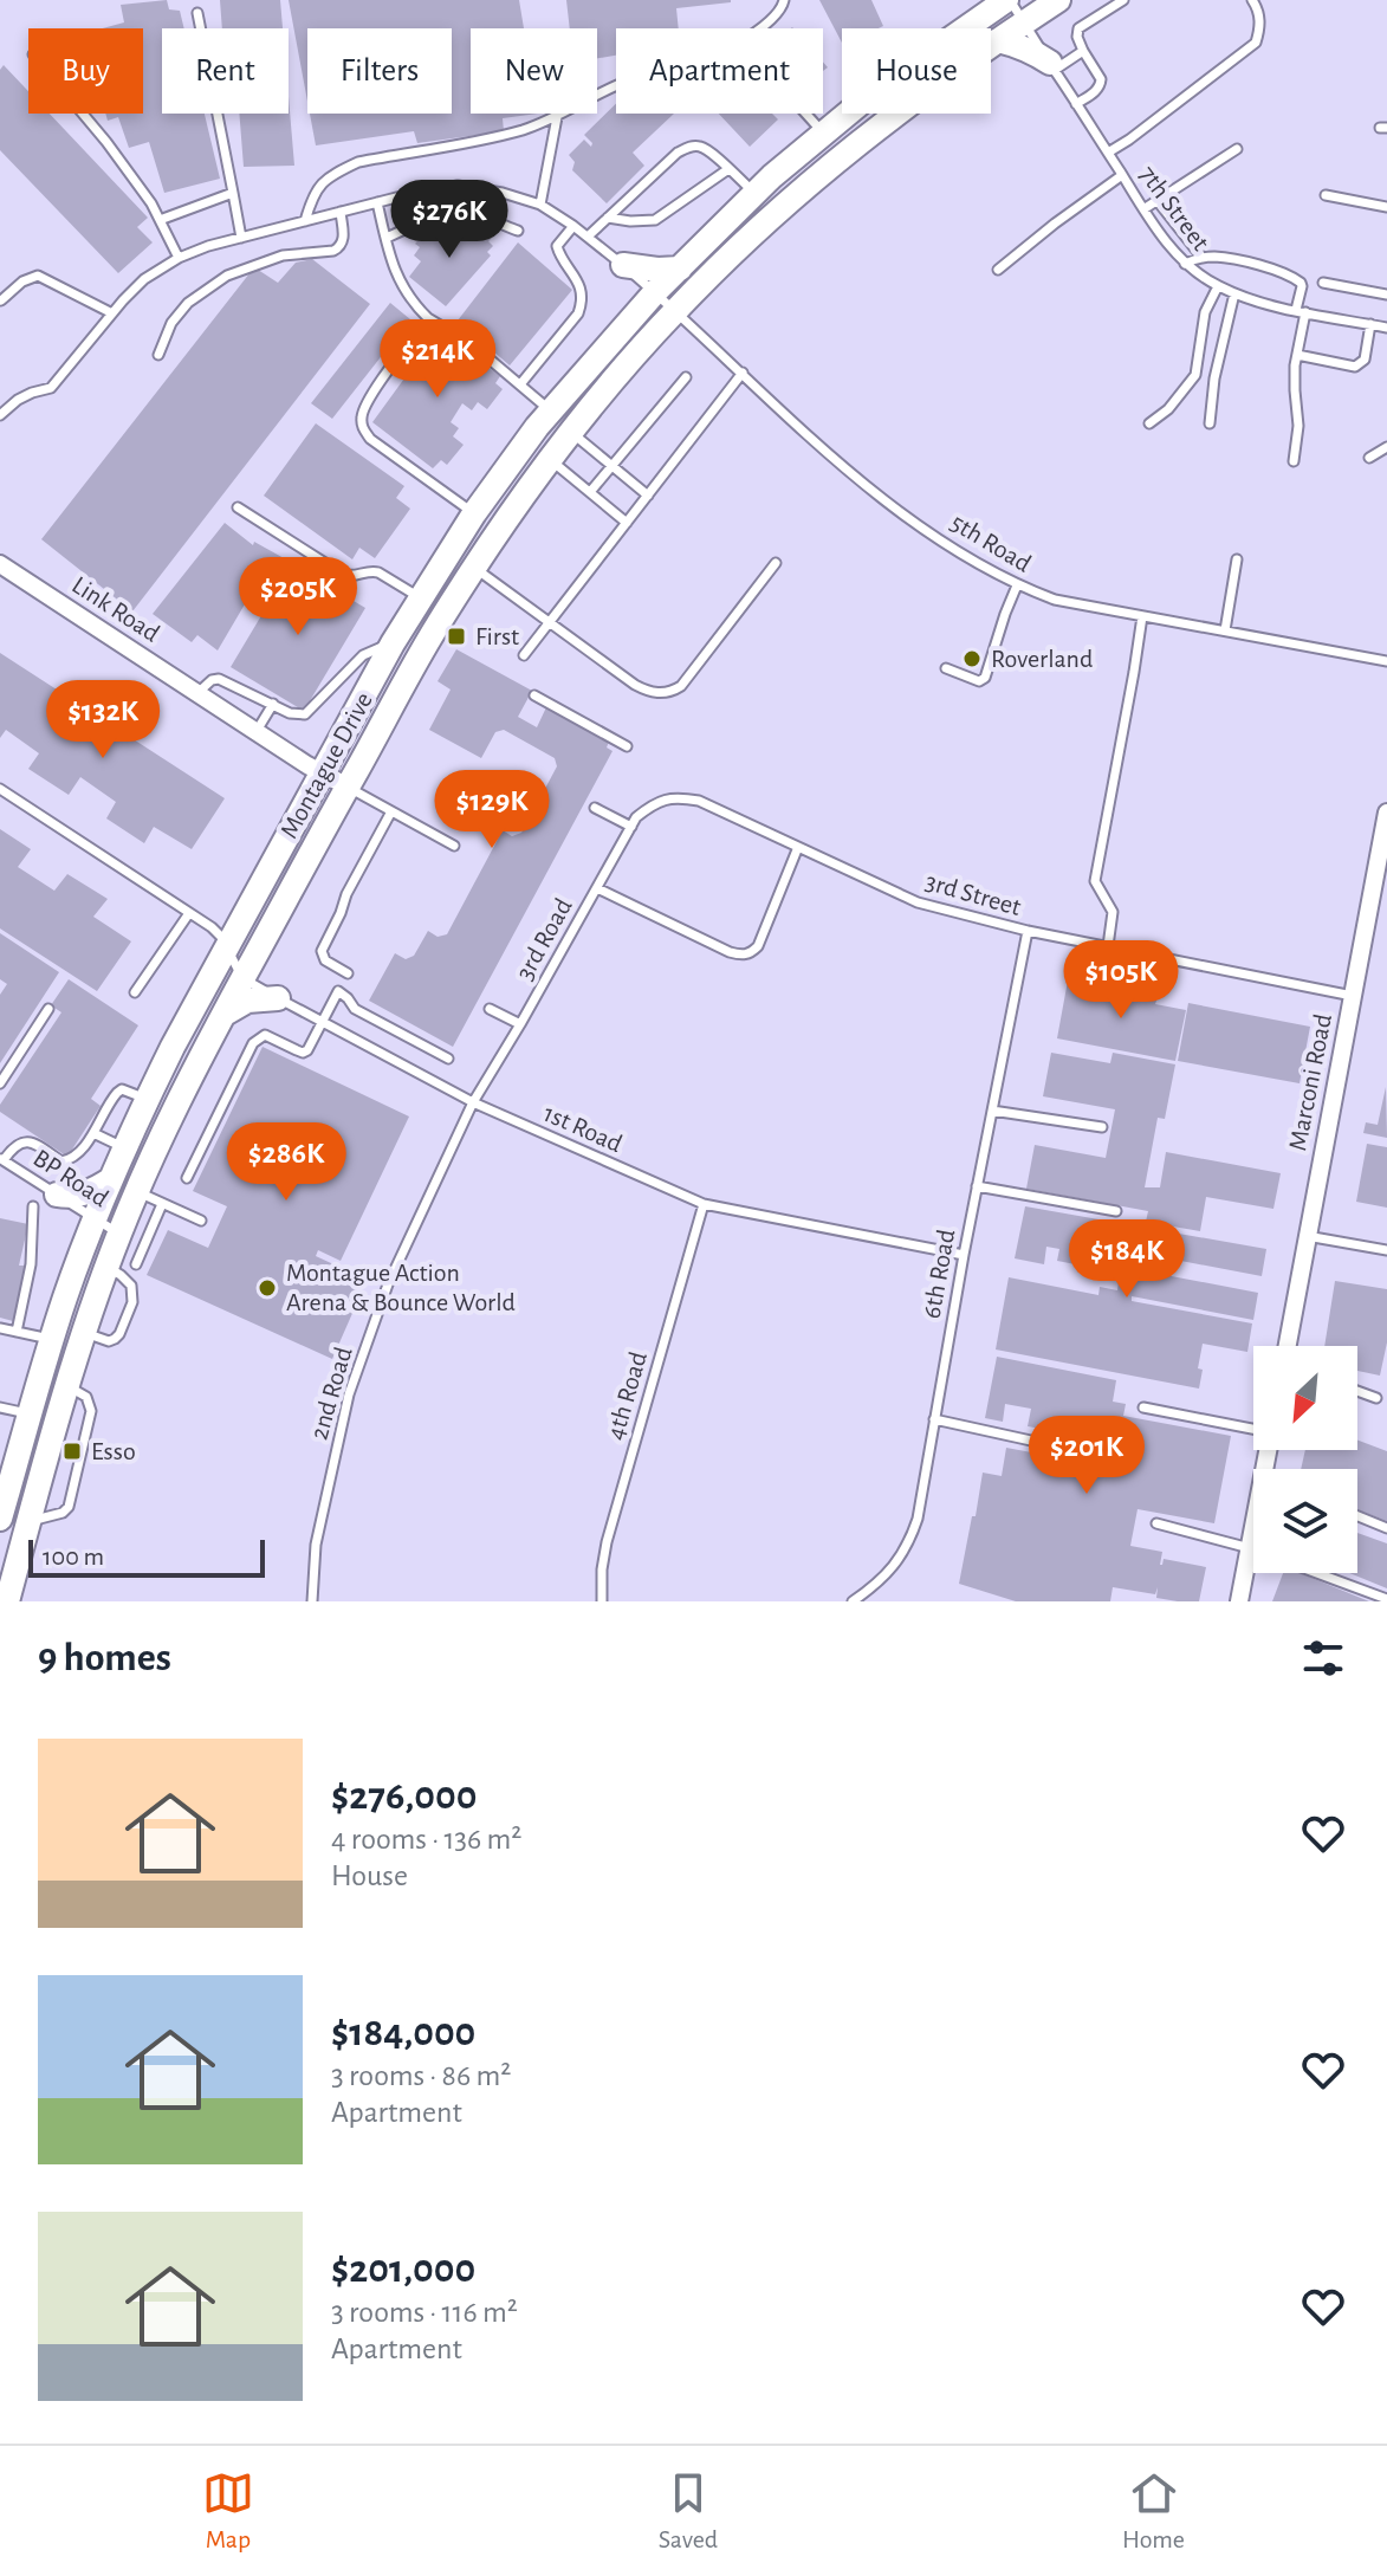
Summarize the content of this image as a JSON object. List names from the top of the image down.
{
  "streets": {
    "main road": ["Montague Drive"],
    "street": ["Link Road", "Marconi Road"],
    "lane": [
      "7th Street",
      "5th Road",
      "3rd Street",
      "3rd Road",
      "1st Road",
      "BP Road",
      "6th Road",
      "2nd Road",
      "4th Road"
    ]
  },
  "crossings": [
    ["7th Street", "Montague Drive"],
    ["5th Road", "Montague Drive"],
    ["Link Road", "Montague Drive"],
    ["Montague Drive", "1st Road"],
    ["Montague Drive", "BP Road"],
    ["3rd Street", "3rd Road"],
    ["3rd Street", "Marconi Road"],
    ["3rd Street", "6th Road"],
    ["3rd Road", "1st Road"],
    ["3rd Road", "2nd Road"],
    ["1st Road", "6th Road"],
    ["1st Road", "2nd Road"],
    ["1st Road", "4th Road"]
  ],
  "places": {
    "transit": ["First", "Esso"],
    "other": ["Roverland", "Montague Action Arena & Bounce World"]
  },
  "scale_bar": "100 m",
  "north": "bottom left",
  "page": {
    "chip": [
      "Buy",
      "Rent",
      "Filters",
      "New",
      "Apartment",
      "House"
    ],
    "price": [
      "$276K",
      "$214K",
      "$205K",
      "$132K",
      "$129K",
      "$105K",
      "$286K",
      "$184K",
      "$201K"
    ],
    "scale": "100 m",
    "heading": "9 homes",
    "list": [
      {
        "name": "$276,000",
        "note": "4 rooms · 136 m² · House"
      },
      {
        "name": "$184,000",
        "note": "3 rooms · 86 m² · Apartment"
      },
      {
        "name": "$201,000",
        "note": "3 rooms · 116 m² · Apartment"
      }
    ],
    "tabs": ["Map", "Saved", "Home"]
  }
}
